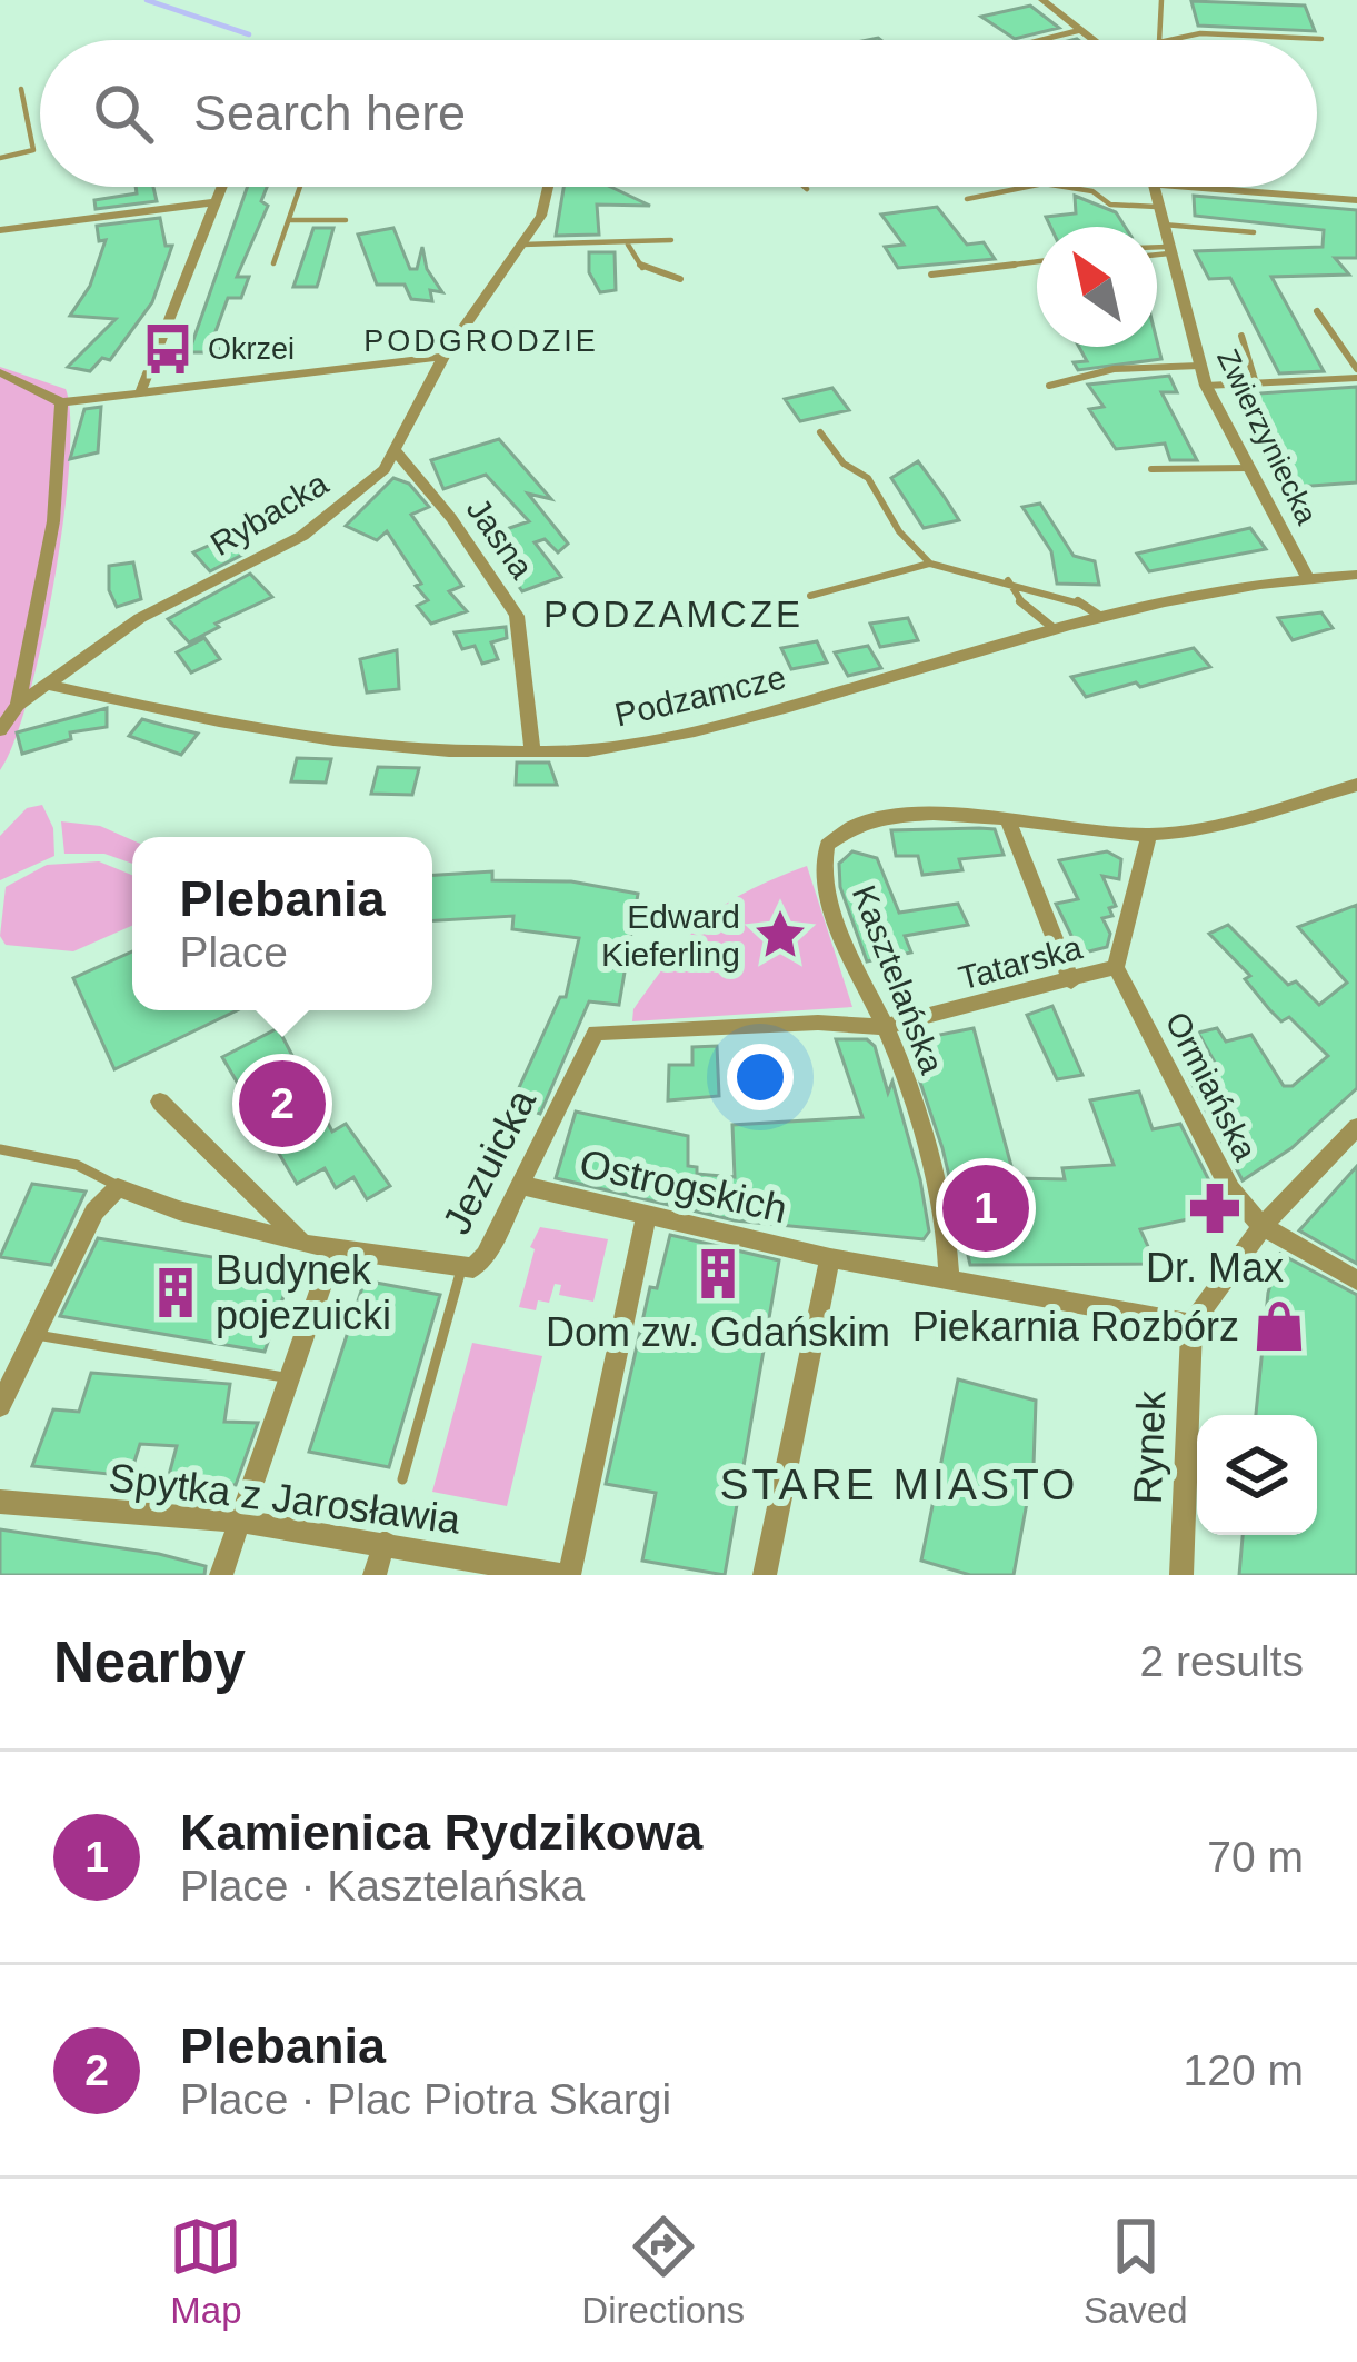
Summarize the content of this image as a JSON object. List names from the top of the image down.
{
  "streets": {
    "street": [
      "Zwierzyniecka",
      "Rybacka",
      "Jasna",
      "Podzamcze",
      "Tatarska",
      "Kasztelańska",
      "Ormiańska",
      "Jezuicka",
      "Ostrogskich",
      "Rynek",
      "Spytka z Jarosławia"
    ]
  },
  "crossings": [
    ["Zwierzyniecka", "Podzamcze"],
    ["Rybacka", "Jasna"],
    ["Rybacka", "Podzamcze"],
    ["Jasna", "Podzamcze"],
    ["Tatarska", "Kasztelańska"],
    ["Tatarska", "Ormiańska"],
    ["Tatarska", "Jezuicka"],
    ["Jezuicka", "Ostrogskich"]
  ],
  "districts": ["PODGRODZIE", "PODZAMCZE", "STARE MIASTO"],
  "places": {
    "bus stop": ["Okrzei"],
    "place": ["Edward Kieferling"],
    "pharmacy": ["Dr. Max"],
    "building": ["Dom zw. Gdańskim", "Budynek pojezuicki"],
    "shop": ["Piekarnia Rozbórz"]
  },
  "north": "top left",
  "page": {
    "search": "Search here",
    "popup": ["Plebania", "Place"],
    "pins": ["2", "1"],
    "heading": ["Nearby", "2 results"],
    "list": [
      {
        "mark": "1",
        "name": "Kamienica Rydzikowa",
        "note": "Place · Kasztelańska",
        "value": "70 m"
      },
      {
        "mark": "2",
        "name": "Plebania",
        "note": "Place · Plac Piotra Skargi",
        "value": "120 m"
      }
    ],
    "nav": ["Map", "Directions", "Saved"]
  }
}
